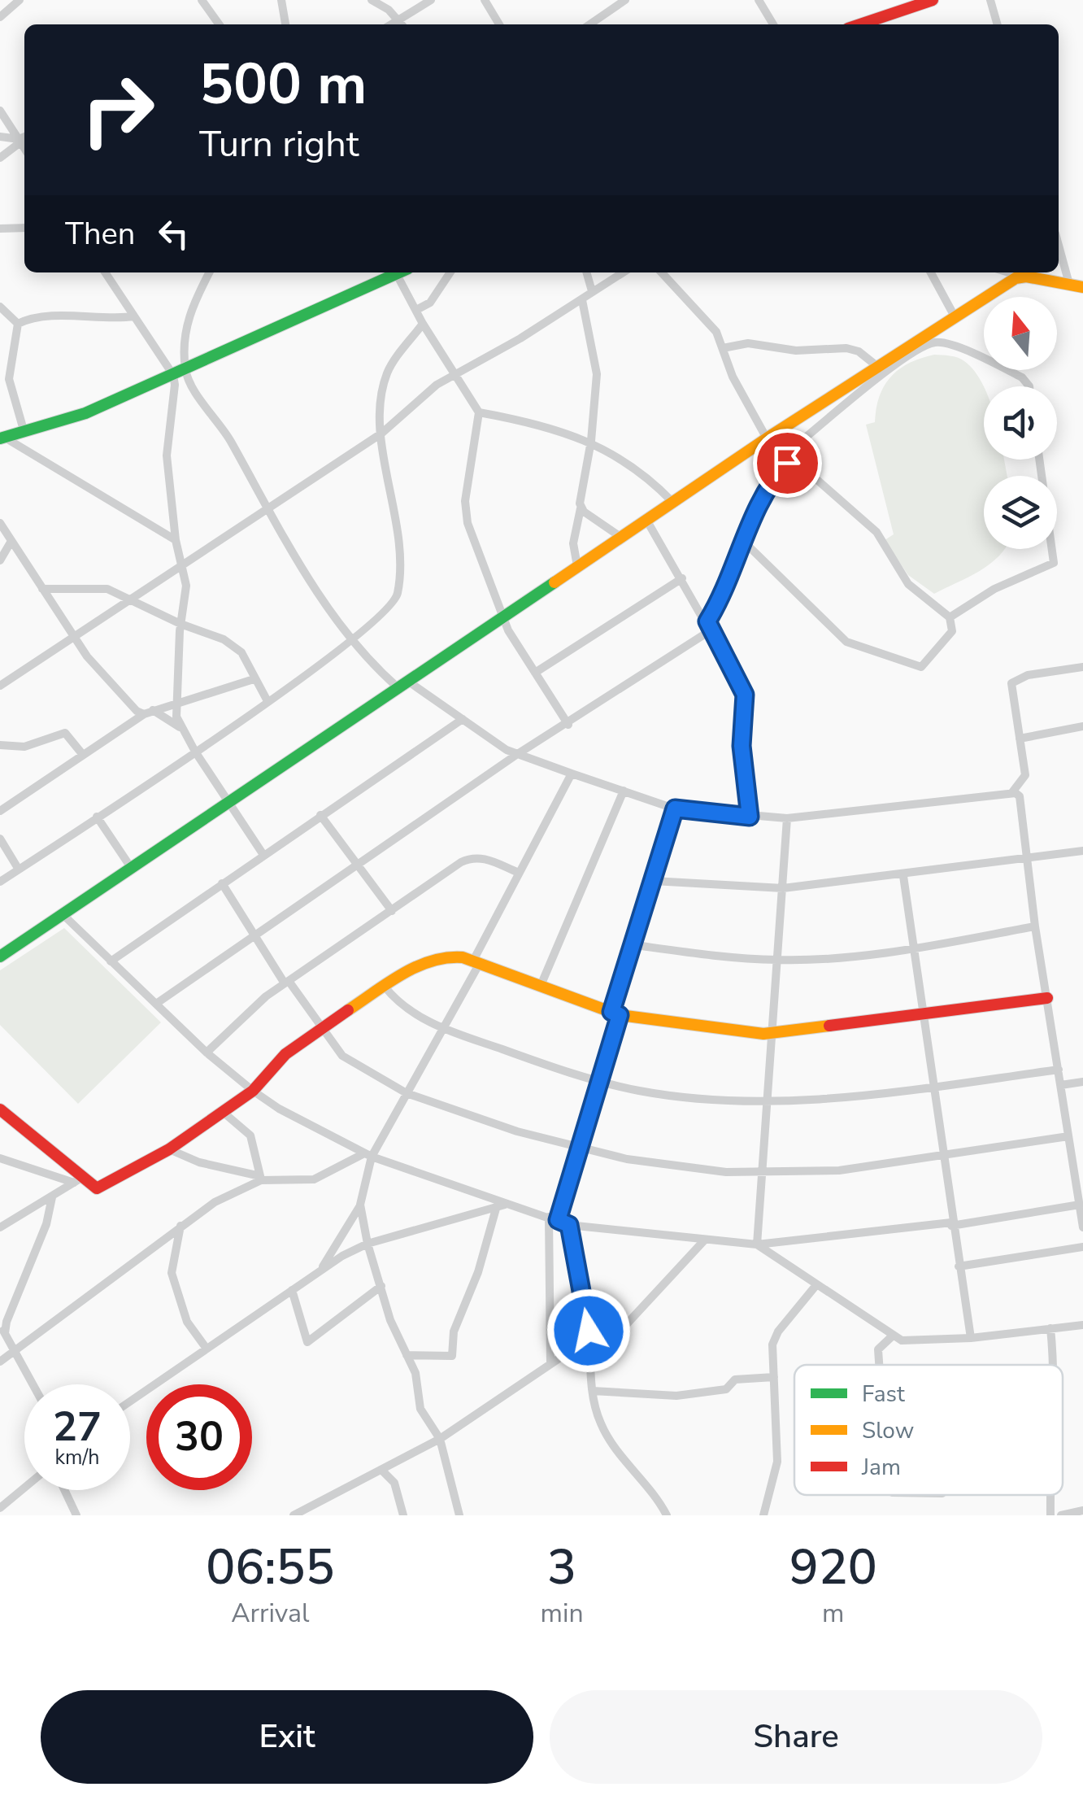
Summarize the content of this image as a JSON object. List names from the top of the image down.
{
  "legend": ["Fast", "Slow", "Jam"],
  "north": "top",
  "page": {
    "turn": ["500 m", "Turn right"],
    "then": "Then",
    "speed": "27 km/h",
    "limit": "30",
    "eta": [
      "06:55",
      "Arrival",
      "3",
      "min",
      "920",
      "m"
    ],
    "buttons": ["Exit", "Share"]
  }
}
